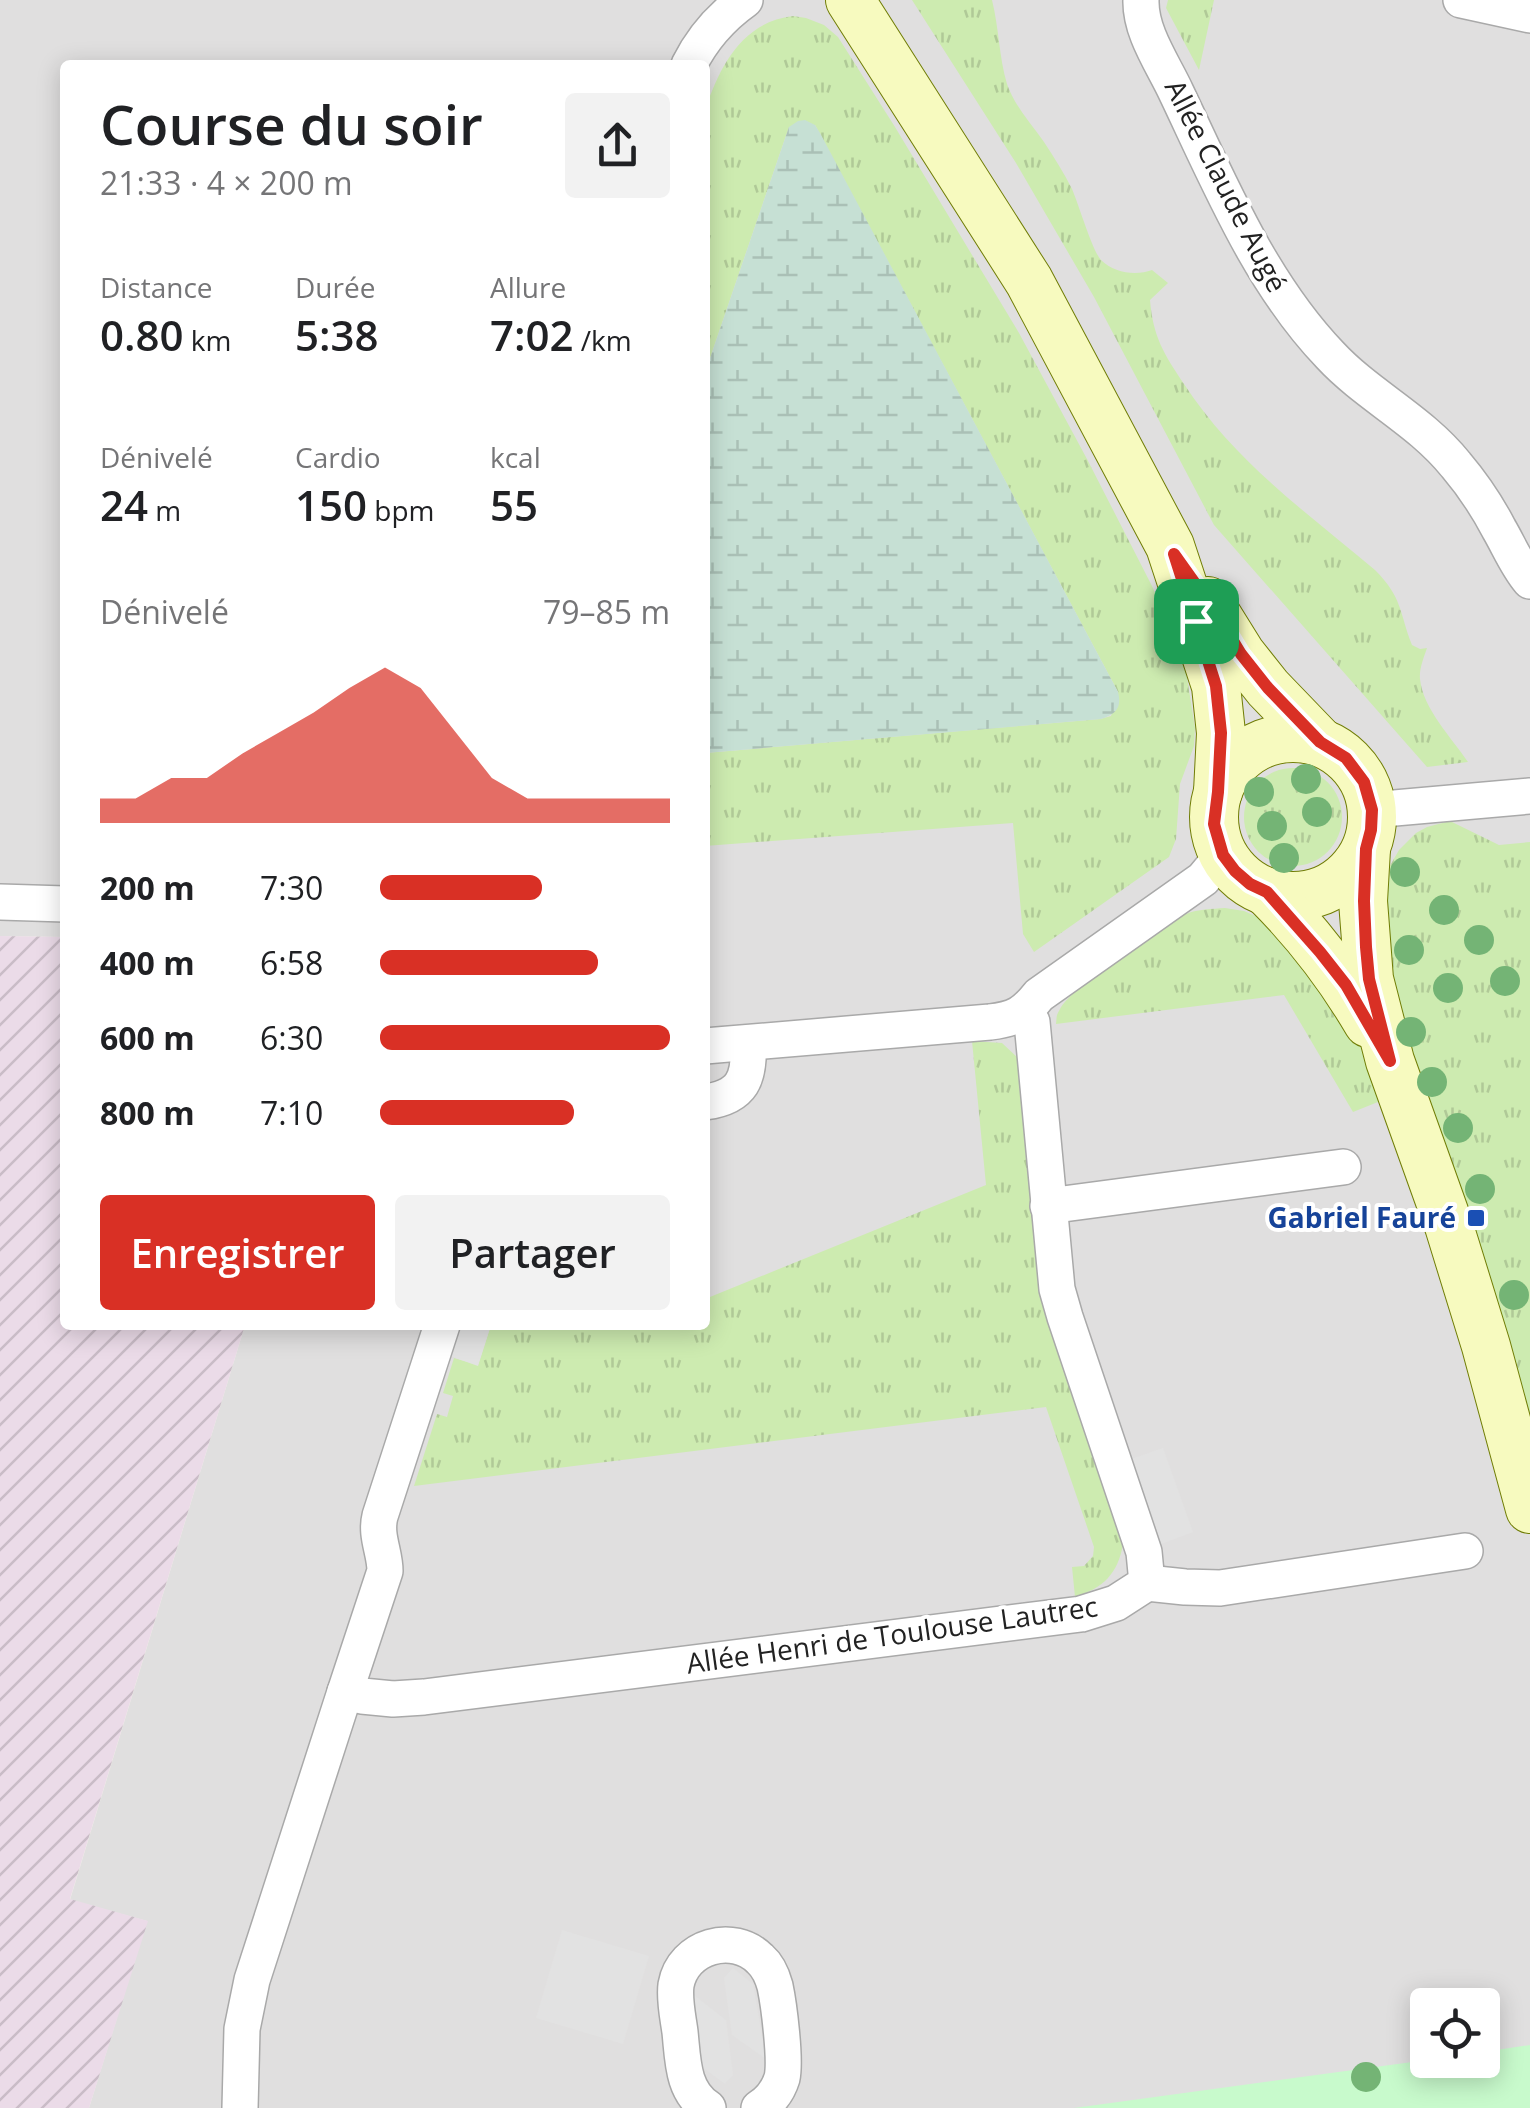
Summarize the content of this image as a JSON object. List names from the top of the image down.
{
  "streets": {
    "street": ["Allée Claude Augé", "Allée Henri de Toulouse Lautrec"]
  },
  "places": {
    "transit": ["Gabriel Fauré"]
  },
  "page": {
    "heading": ["Course du soir", "21:33 · 4 × 200 m"],
    "stats": [
      ["Distance", "0.80 km"],
      ["Durée", "5:38"],
      ["Allure", "7:02 /km"],
      ["Dénivelé", "24 m"],
      ["Cardio", "150 bpm"],
      ["kcal", "55"]
    ],
    "chart": ["Dénivelé", "79–85 m"],
    "list": [
      {
        "name": "200 m",
        "note": "7:30"
      },
      {
        "name": "400 m",
        "note": "6:58"
      },
      {
        "name": "600 m",
        "note": "6:30"
      },
      {
        "name": "800 m",
        "note": "7:10"
      }
    ],
    "buttons": ["Enregistrer", "Partager"]
  }
}
